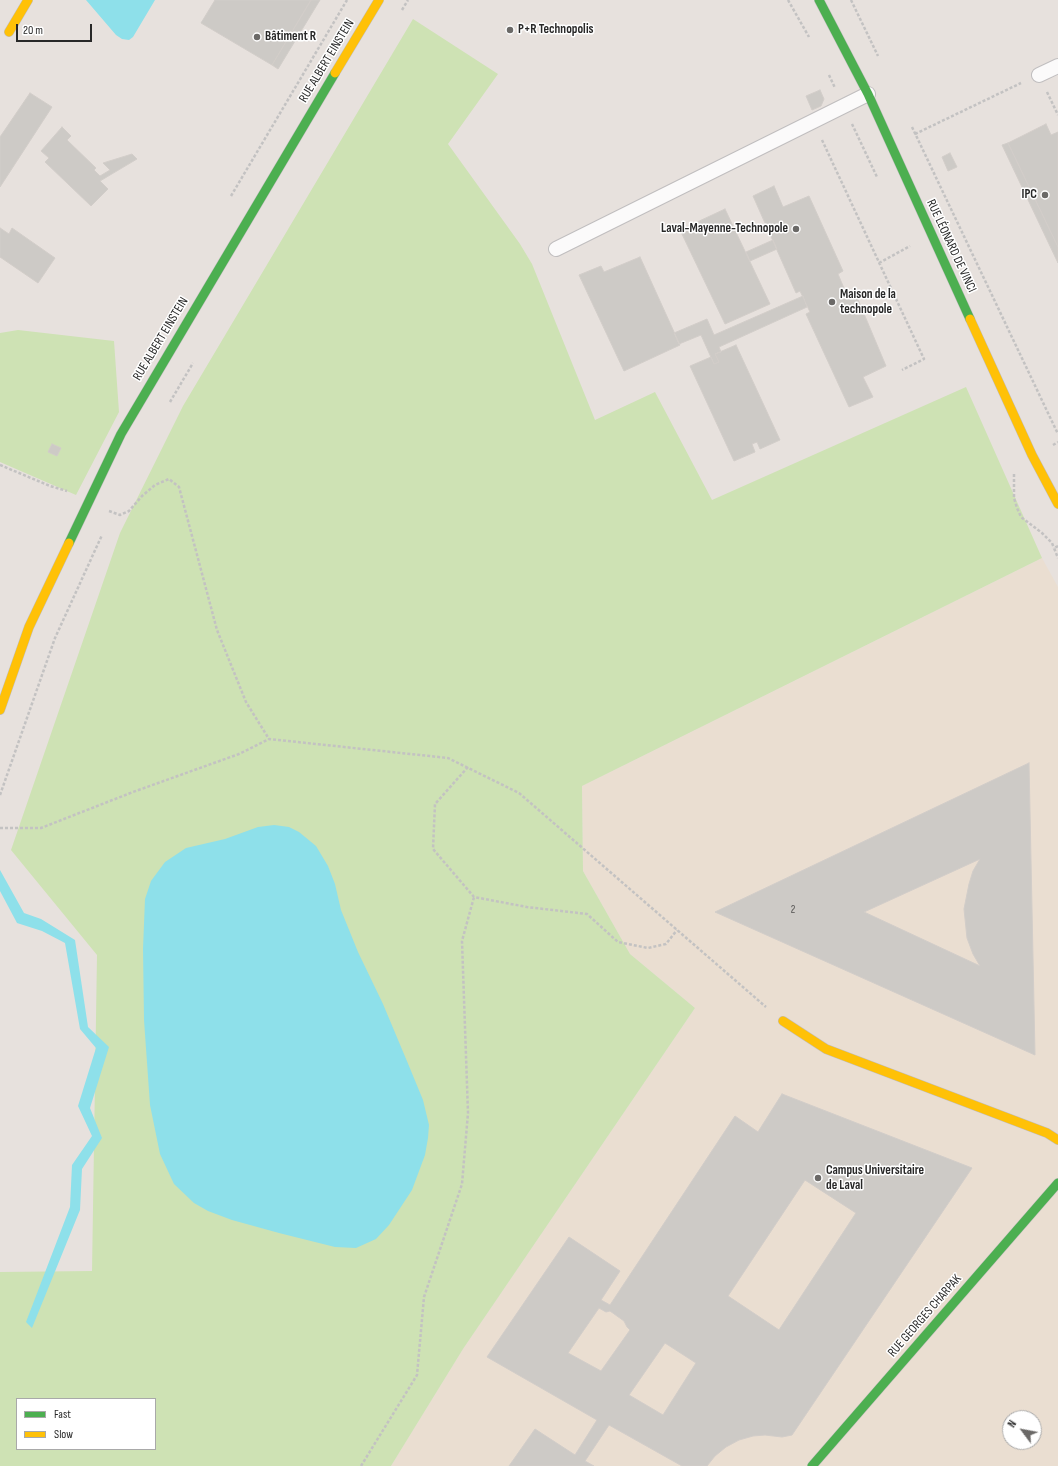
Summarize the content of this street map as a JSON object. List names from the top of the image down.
{
  "streets": {
    "street": ["RUE ALBERT EINSTEIN", "RUE LÉONARD DE VINCI", "RUE GEORGES CHARPAK"]
  },
  "places": [
    "P+R Technopolis",
    "Bâtiment R",
    "IPC",
    "Laval-Mayenne-Technopole",
    "Maison de la technopole",
    "Campus Universitaire de Laval"
  ],
  "house_numbers": ["2"],
  "legend": ["Fast", "Slow"],
  "scale_bar": "20 m",
  "north": "top left"
}
